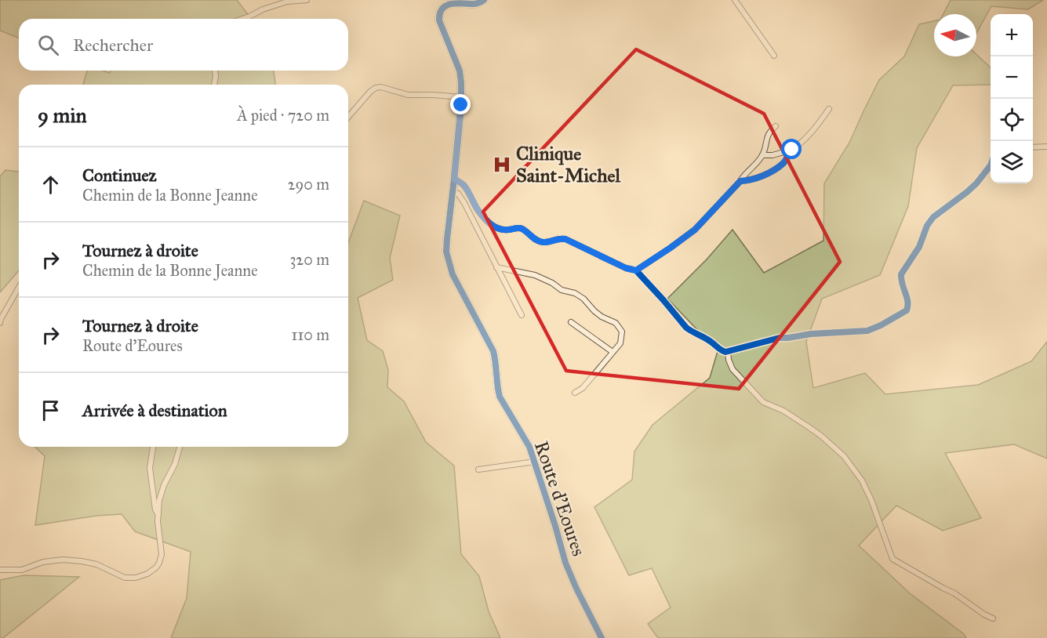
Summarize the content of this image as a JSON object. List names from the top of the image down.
{
  "streets": {
    "street": ["Route d'Eoures"]
  },
  "places": {
    "hospital": ["Clinique Saint-Michel"]
  },
  "north": "left",
  "page": {
    "map_buttons": ["+", "−"],
    "search": "Rechercher",
    "heading": ["9 min", "À pied · 720 m"],
    "list": [
      ["Continuez", "Chemin de la Bonne Jeanne", "290 m"],
      ["Tournez à droite", "Chemin de la Bonne Jeanne", "320 m"],
      ["Tournez à droite", "Route d'Eoures", "110 m"],
      "Arrivée à destination"
    ]
  }
}
